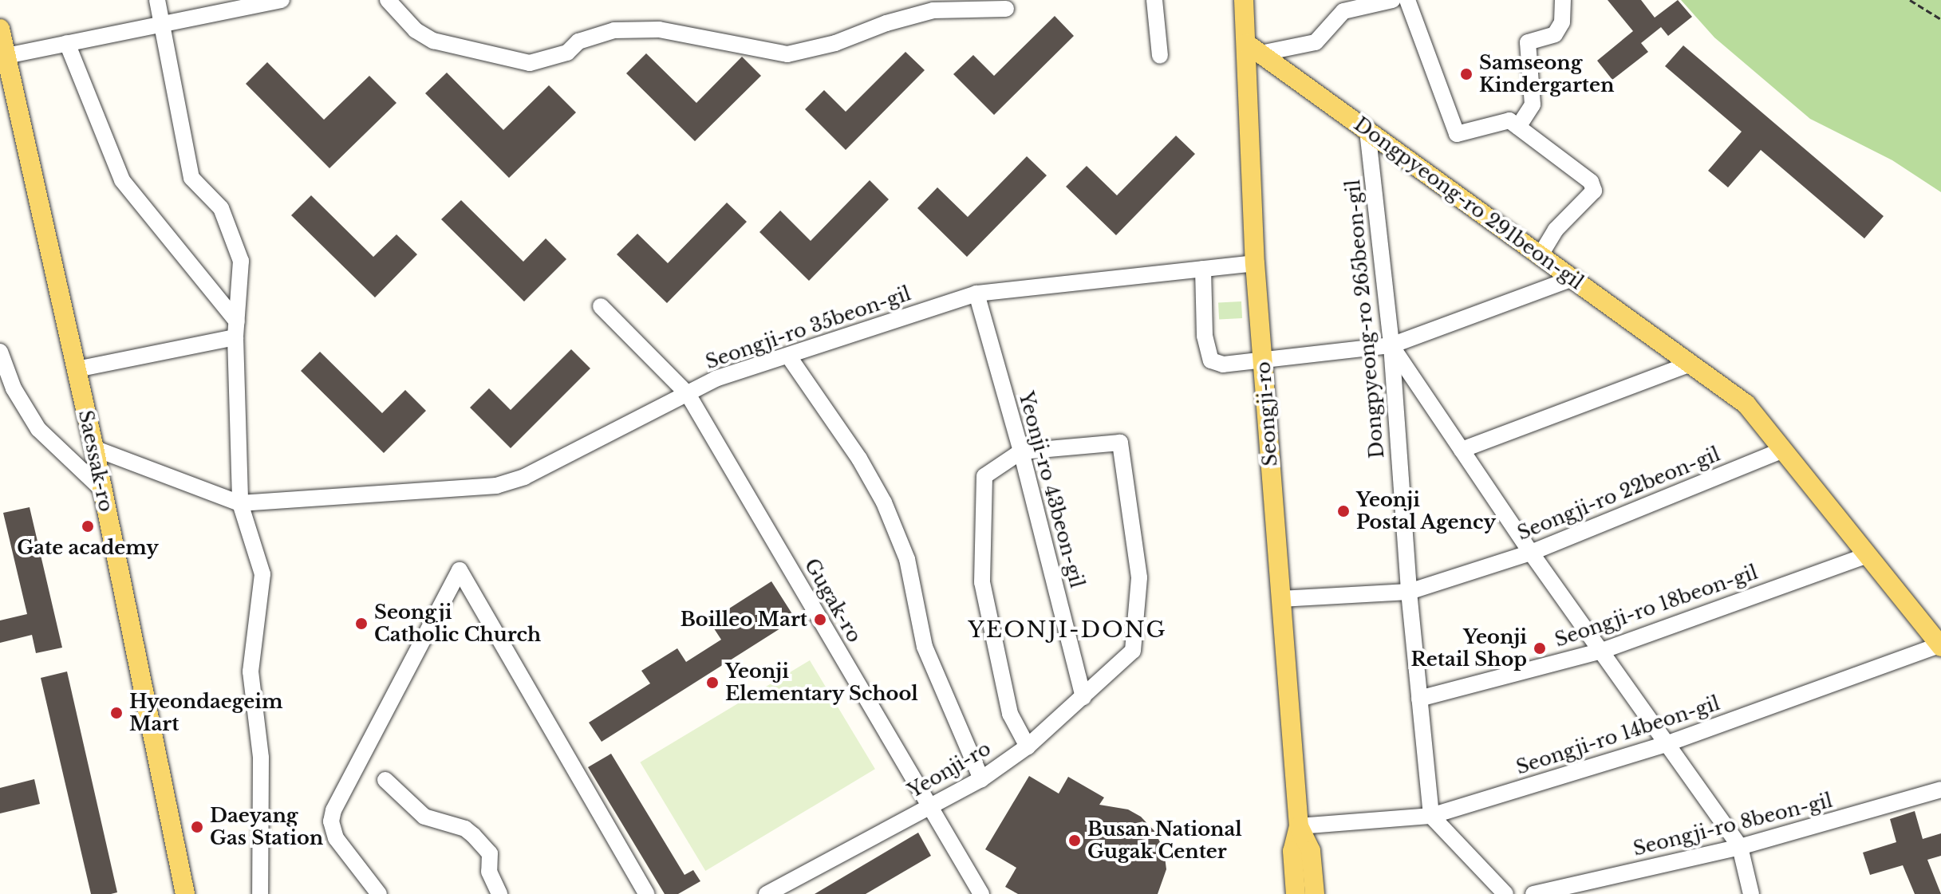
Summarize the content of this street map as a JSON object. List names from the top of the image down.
{
  "streets": {
    "main road": ["Dongpyeong-ro 291beon-gil", "Seongji-ro", "Saessak-ro"],
    "street": [
      "Dongpyeong-ro 265beon-gil",
      "Seongji-ro 35beon-gil",
      "Yeonji-ro 43beon-gil",
      "Seongji-ro 22beon-gil",
      "Gugak-ro",
      "Seongji-ro 18beon-gil",
      "Seongji-ro 14beon-gil",
      "Yeonji-ro",
      "Seongji-ro 8beon-gil"
    ]
  },
  "crossings": [
    ["Dongpyeong-ro 291beon-gil", "Dongpyeong-ro 265beon-gil"],
    ["Dongpyeong-ro 291beon-gil", "Seongji-ro"],
    ["Dongpyeong-ro 291beon-gil", "Seongji-ro 22beon-gil"],
    ["Dongpyeong-ro 291beon-gil", "Seongji-ro 18beon-gil"],
    ["Dongpyeong-ro 291beon-gil", "Seongji-ro 14beon-gil"],
    ["Dongpyeong-ro 265beon-gil", "Seongji-ro 22beon-gil"],
    ["Dongpyeong-ro 265beon-gil", "Seongji-ro 18beon-gil"],
    ["Dongpyeong-ro 265beon-gil", "Seongji-ro 14beon-gil"],
    ["Seongji-ro 35beon-gil", "Seongji-ro"],
    ["Seongji-ro 35beon-gil", "Yeonji-ro 43beon-gil"],
    ["Seongji-ro 35beon-gil", "Gugak-ro"],
    ["Seongji-ro", "Seongji-ro 22beon-gil"],
    ["Seongji-ro", "Seongji-ro 14beon-gil"],
    ["Yeonji-ro 43beon-gil", "Yeonji-ro"],
    ["Gugak-ro", "Yeonji-ro"]
  ],
  "districts": ["YEONJI-DONG"],
  "places": [
    "Samseong Kindergarten",
    "Yeonji Postal Agency",
    "Gate academy",
    "Boilleo Mart",
    "Seongji Catholic Church",
    "Yeonji Retail Shop",
    "Yeonji Elementary School",
    "Hyeondaegeim Mart",
    "Daeyang Gas Station",
    "Busan National Gugak Center"
  ]
}
